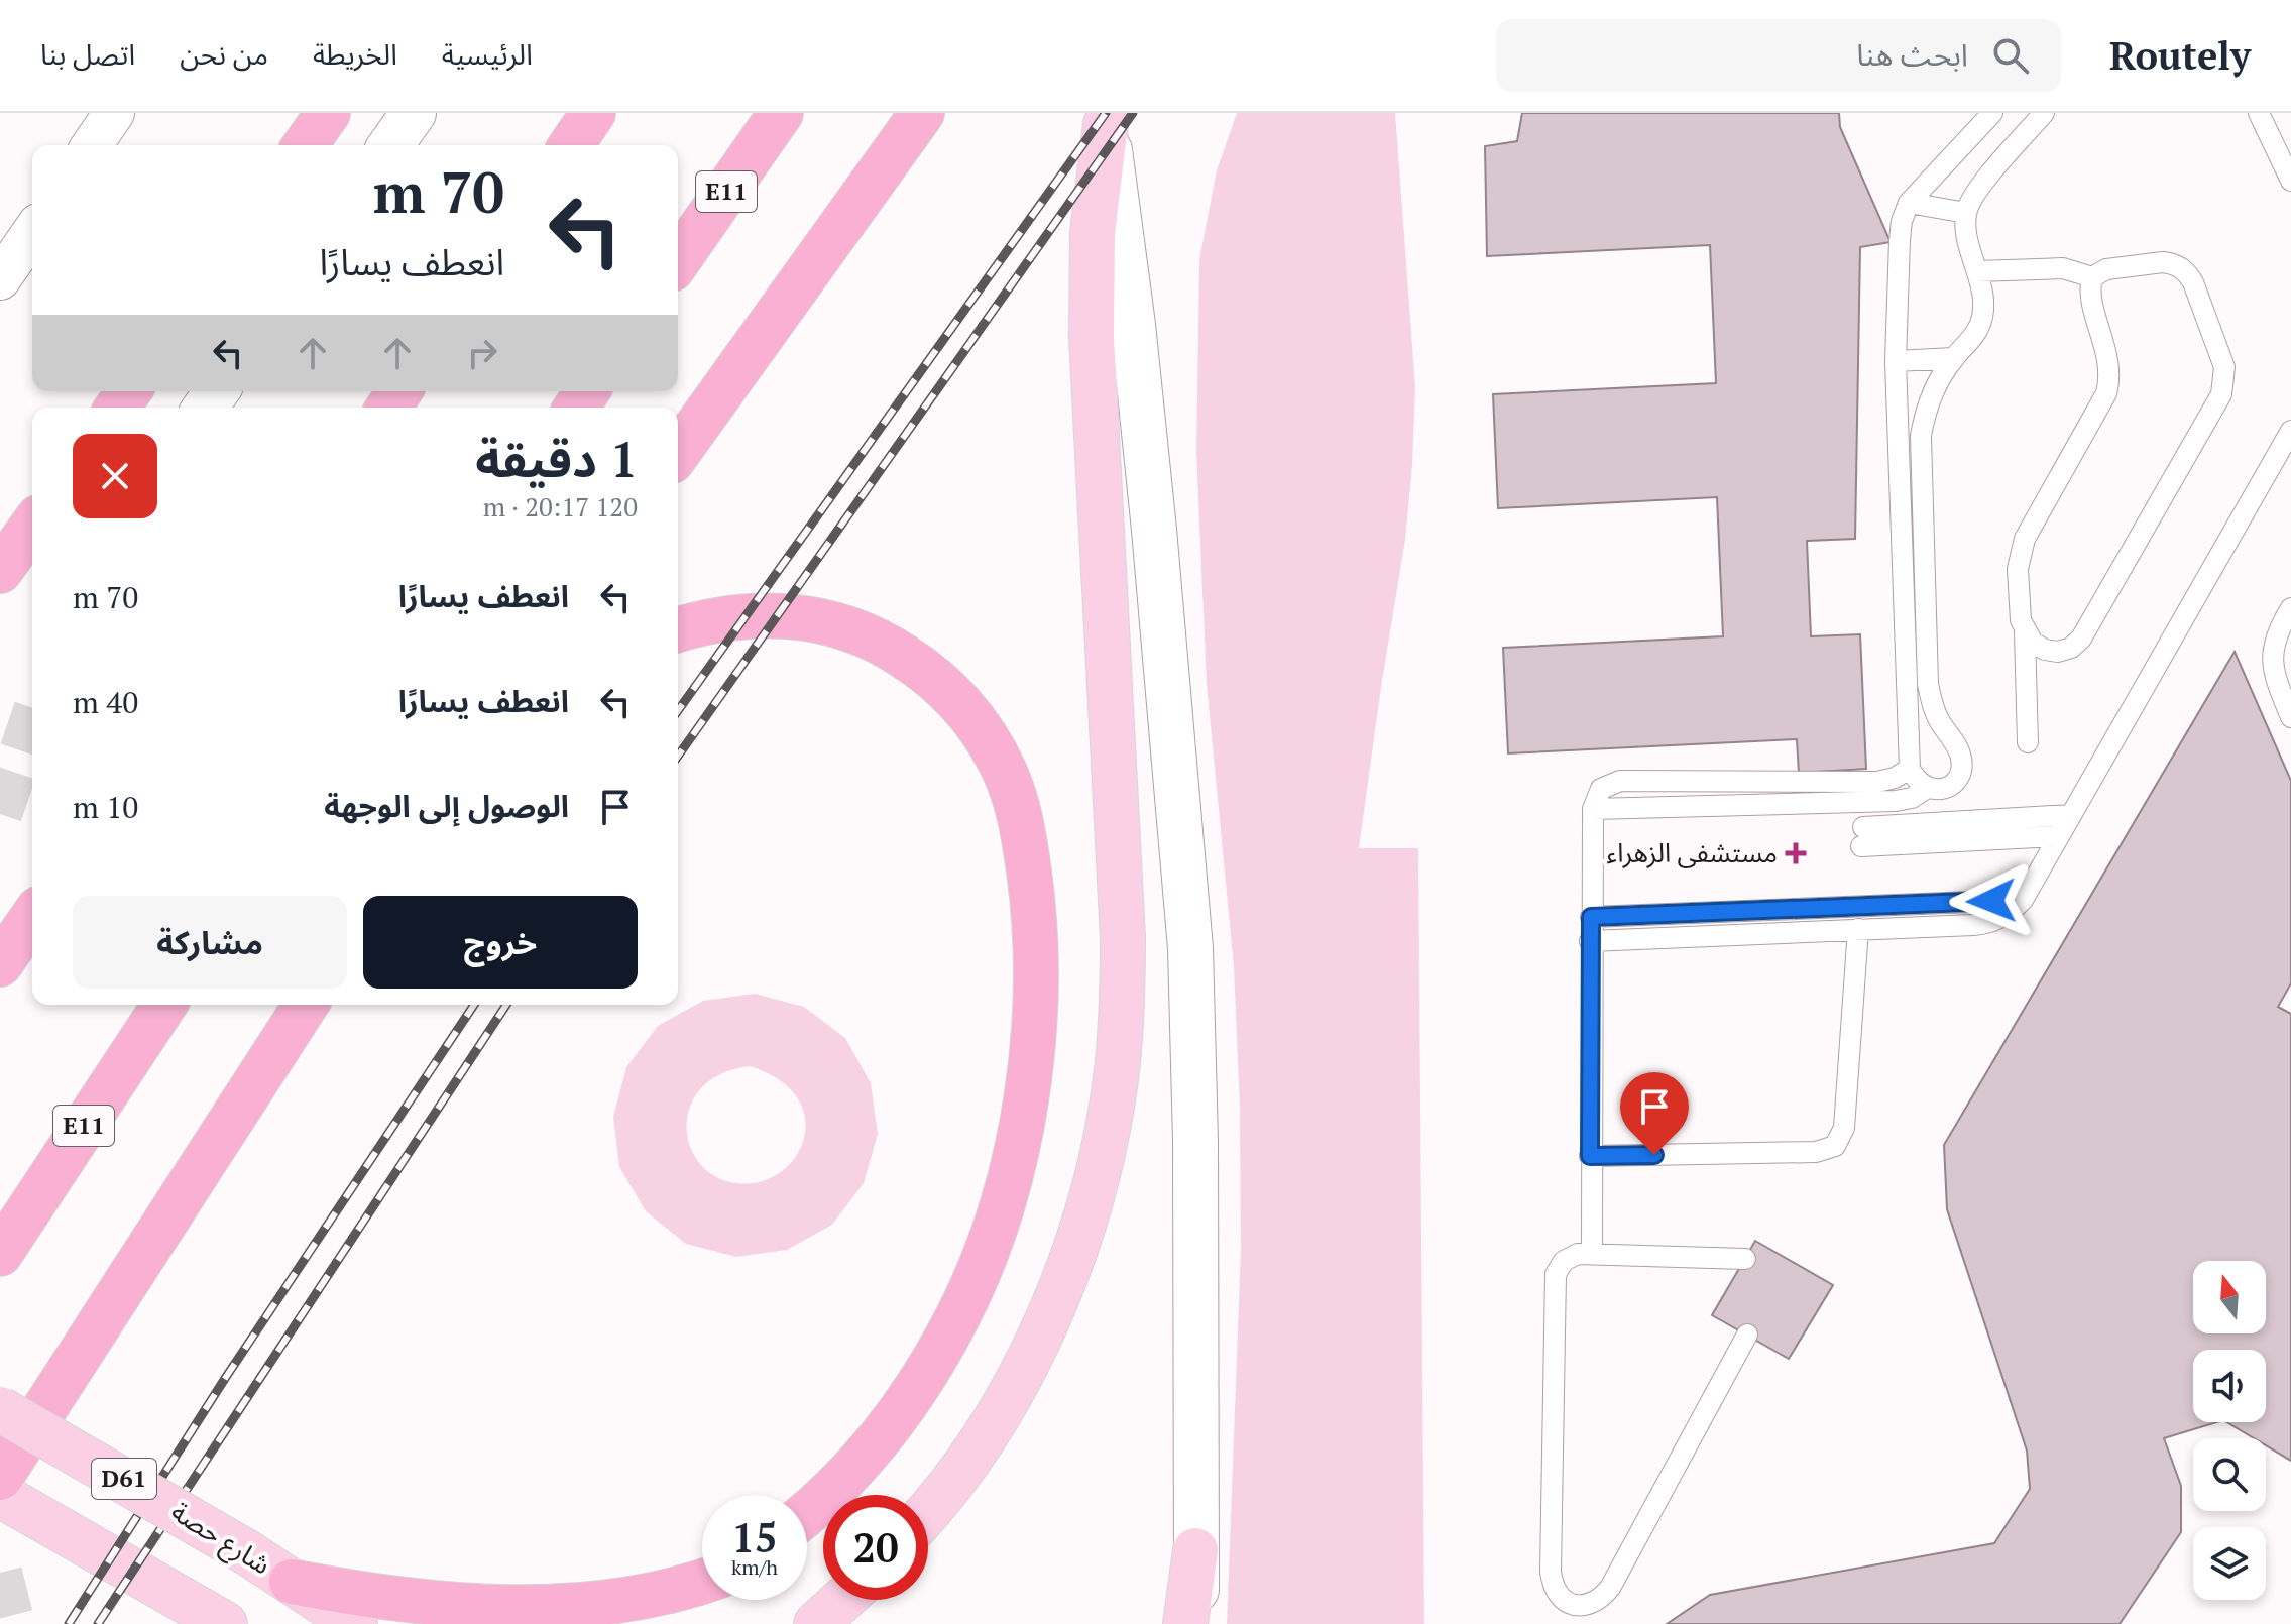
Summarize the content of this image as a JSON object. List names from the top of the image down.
{
  "streets": {
    "highway": ["E11"],
    "main road": ["D61", "شارع حصة"]
  },
  "places": {
    "health": ["مستشفى الزهراء"]
  },
  "north": "top",
  "page": {
    "header": "Routely",
    "search": "ابحث هنا",
    "nav": [
      "الرئيسية",
      "الخريطة",
      "من نحن",
      "اتصل بنا"
    ],
    "turn": ["70 m", "انعطف يسارًا"],
    "heading": ["1 دقيقة", "120 m · 20:17"],
    "list": [
      {
        "name": "انعطف يسارًا",
        "value": "70 m"
      },
      {
        "name": "انعطف يسارًا",
        "value": "40 m"
      },
      {
        "name": "الوصول إلى الوجهة",
        "value": "10 m"
      }
    ],
    "buttons": ["خروج", "مشاركة"],
    "speed": "15 km/h",
    "limit": "20"
  }
}
